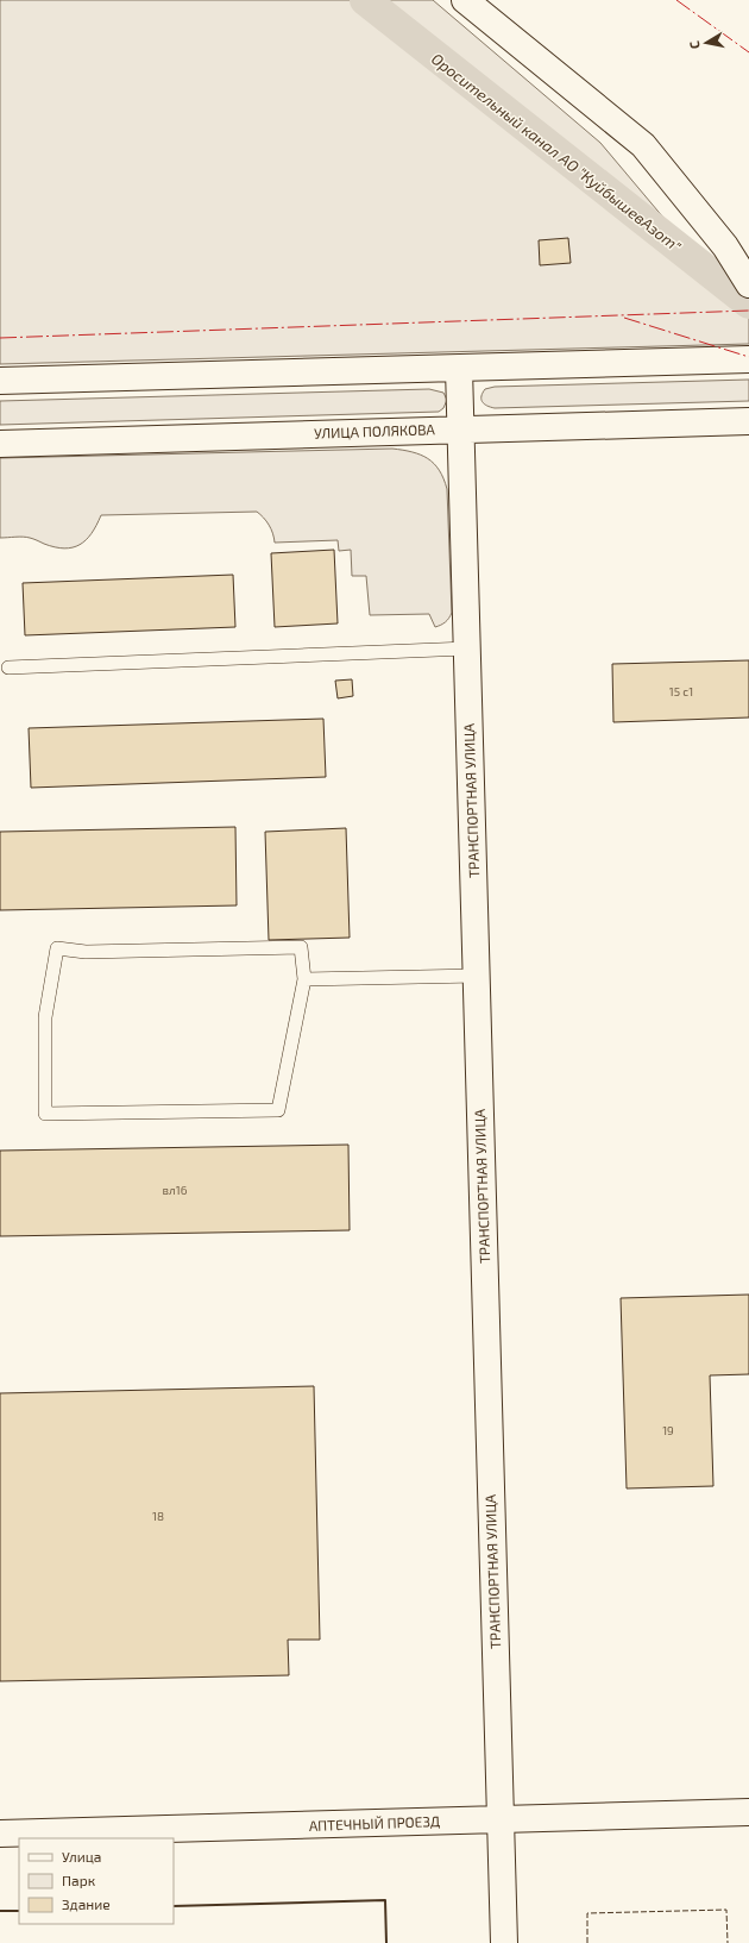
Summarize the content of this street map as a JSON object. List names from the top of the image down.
{
  "streets": {
    "street": ["УЛИЦА ПОЛЯКОВА", "ТРАНСПОРТНАЯ УЛИЦА", "АПТЕЧНЫЙ ПРОЕЗД"]
  },
  "crossings": [
    ["УЛИЦА ПОЛЯКОВА", "ТРАНСПОРТНАЯ УЛИЦА"],
    ["ТРАНСПОРТНАЯ УЛИЦА", "АПТЕЧНЫЙ ПРОЕЗД"]
  ],
  "water": ["Оросительный канал АО \"КуйбышевАзот\""],
  "house_numbers": [
    "15 с1",
    "вл16",
    "19",
    "18"
  ],
  "legend": ["Улица", "Парк", "Здание"],
  "north": "left"
}
